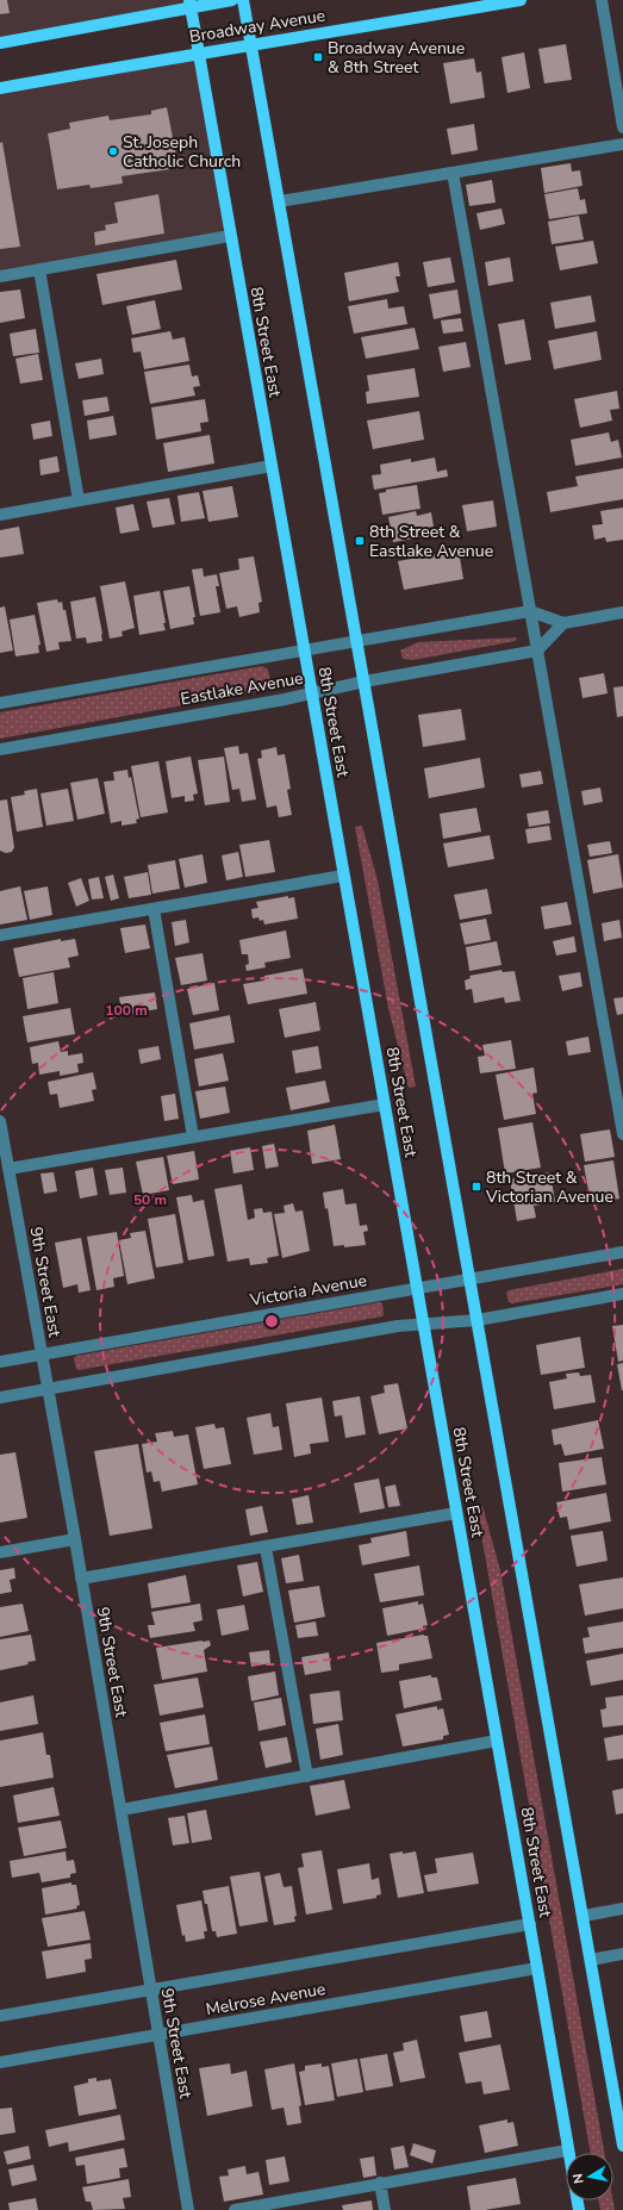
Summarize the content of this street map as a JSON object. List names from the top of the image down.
{
  "streets": {
    "main road": ["Broadway Avenue", "8th Street East"],
    "street": [
      "Eastlake Avenue",
      "9th Street East",
      "Victoria Avenue",
      "Melrose Avenue"
    ]
  },
  "crossings": [
    ["Broadway Avenue", "8th Street East"],
    ["8th Street East", "Eastlake Avenue"],
    ["8th Street East", "Victoria Avenue"],
    ["8th Street East", "Melrose Avenue"],
    ["9th Street East", "Victoria Avenue"],
    ["9th Street East", "Melrose Avenue"]
  ],
  "places": {
    "transit": ["Broadway Avenue & 8th Street", "8th Street & Eastlake Avenue", "8th Street & Victorian Avenue"],
    "other": ["St. Joseph Catholic Church"]
  },
  "north": "left",
  "rings": ["100 m", "50 m"]
}
